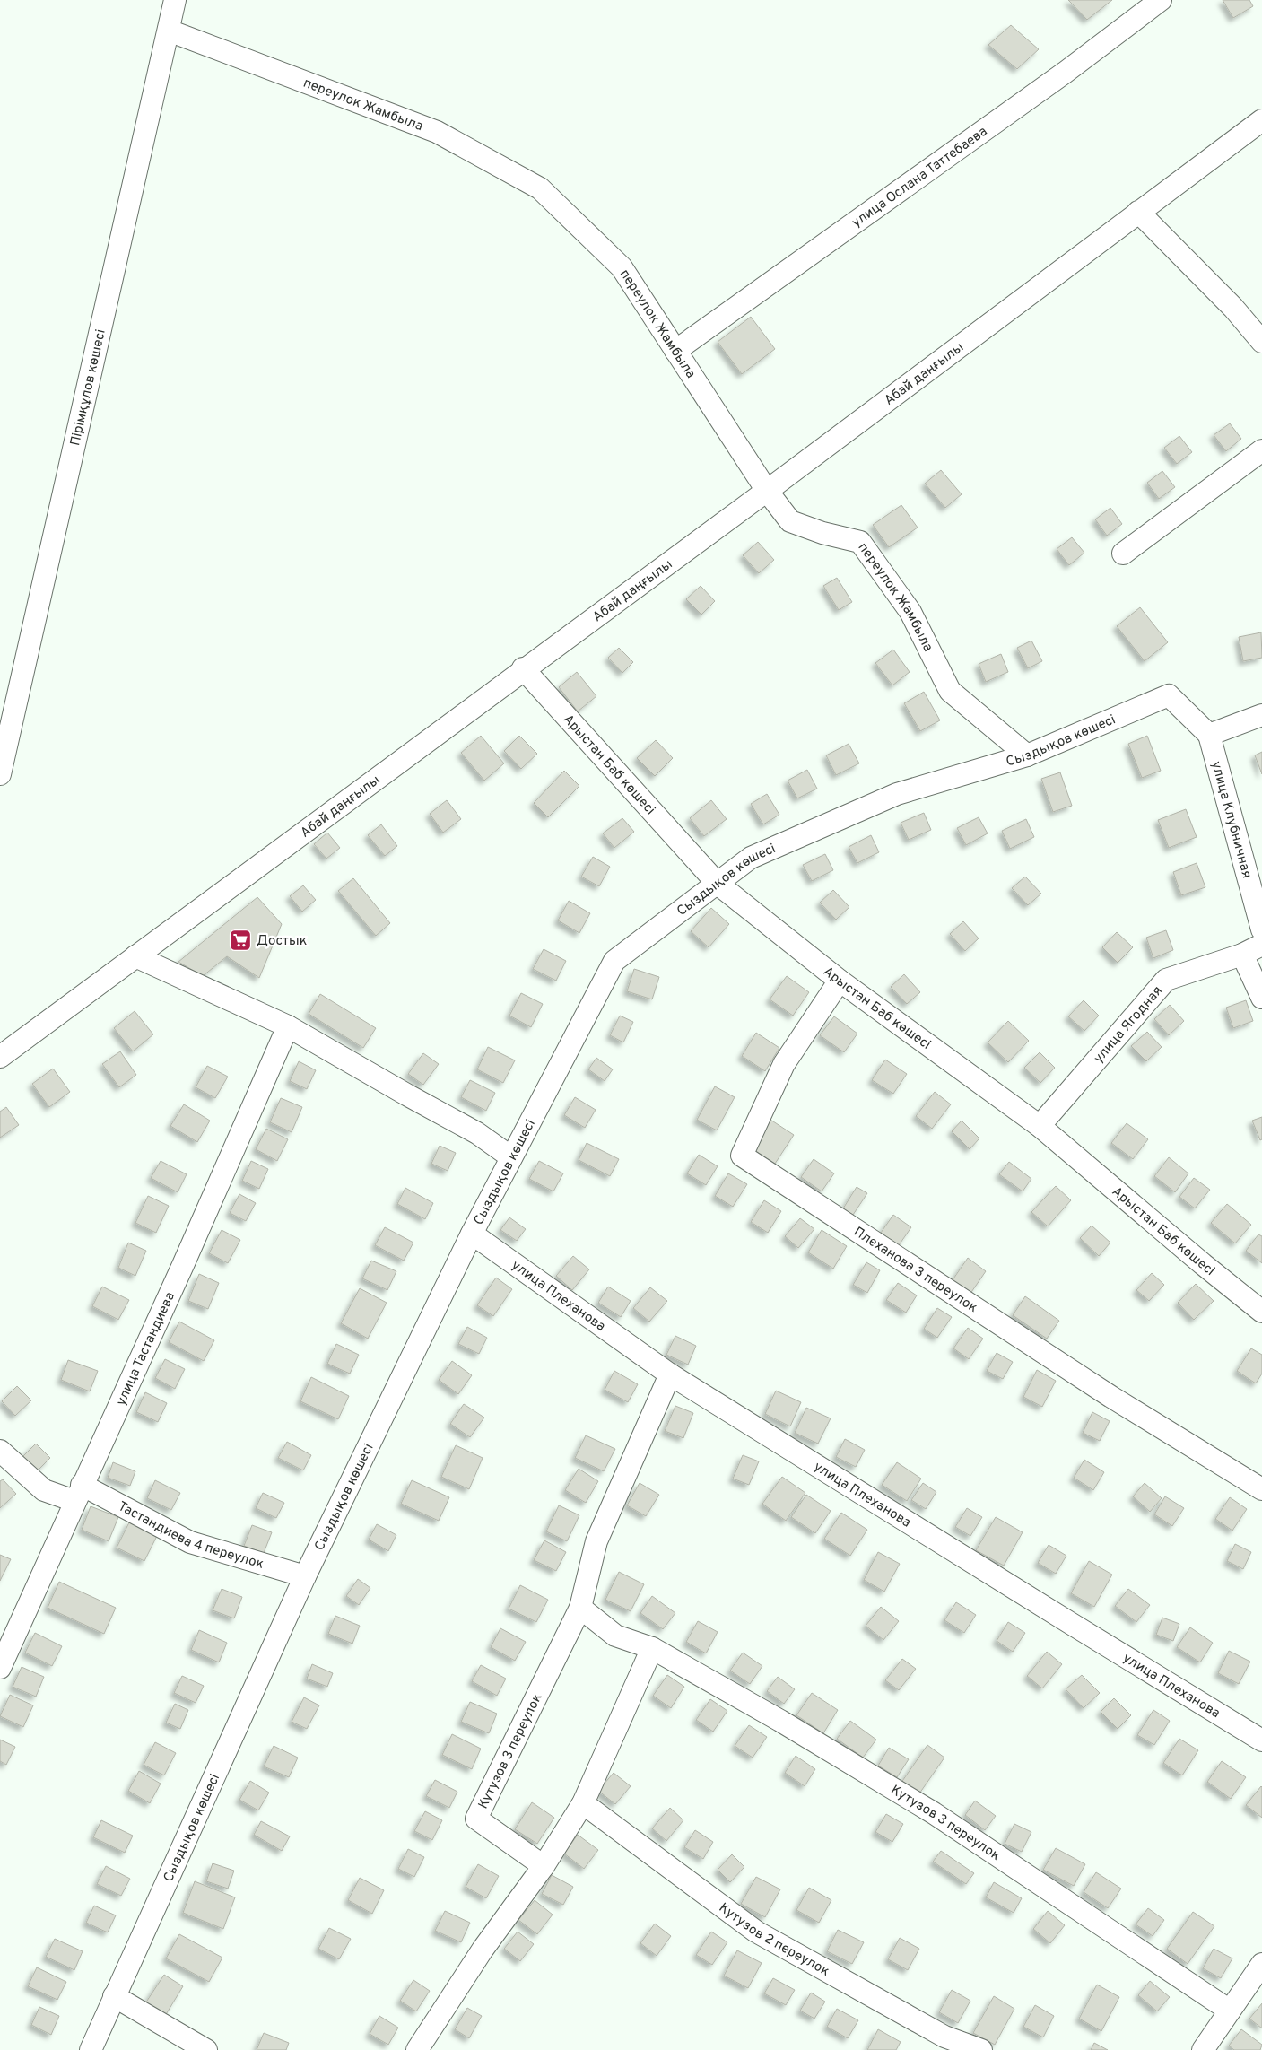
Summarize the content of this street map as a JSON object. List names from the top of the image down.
{
  "streets": {
    "street": [
      "переулок Жамбыла",
      "улица Ослана Таттебаева",
      "Абай даңғылы",
      "Пірімқұлов көшесі",
      "Сыздықов көшесі",
      "Арыстан Баб көшесі",
      "улица Клубничная",
      "улица Ягодная",
      "Плеханова 3 переулок",
      "улица Плеханова",
      "улица Тастандиева",
      "Тастандиева 4 переулок",
      "Кутузов 3 переулок",
      "Кутузов 2 переулок"
    ]
  },
  "crossings": [
    ["переулок Жамбыла", "улица Ослана Таттебаева"],
    ["переулок Жамбыла", "Абай даңғылы"],
    ["переулок Жамбыла", "Пірімқұлов көшесі"],
    ["переулок Жамбыла", "Сыздықов көшесі"],
    ["Абай даңғылы", "Арыстан Баб көшесі"],
    ["Сыздықов көшесі", "Арыстан Баб көшесі"],
    ["Сыздықов көшесі", "улица Клубничная"],
    ["Сыздықов көшесі", "улица Плеханова"],
    ["Сыздықов көшесі", "Тастандиева 4 переулок"],
    ["Арыстан Баб көшесі", "улица Ягодная"],
    ["Арыстан Баб көшесі", "Плеханова 3 переулок"],
    ["улица Плеханова", "Кутузов 3 переулок"],
    ["улица Тастандиева", "Тастандиева 4 переулок"]
  ],
  "places": {
    "supermarket": ["Достык"]
  }
}
